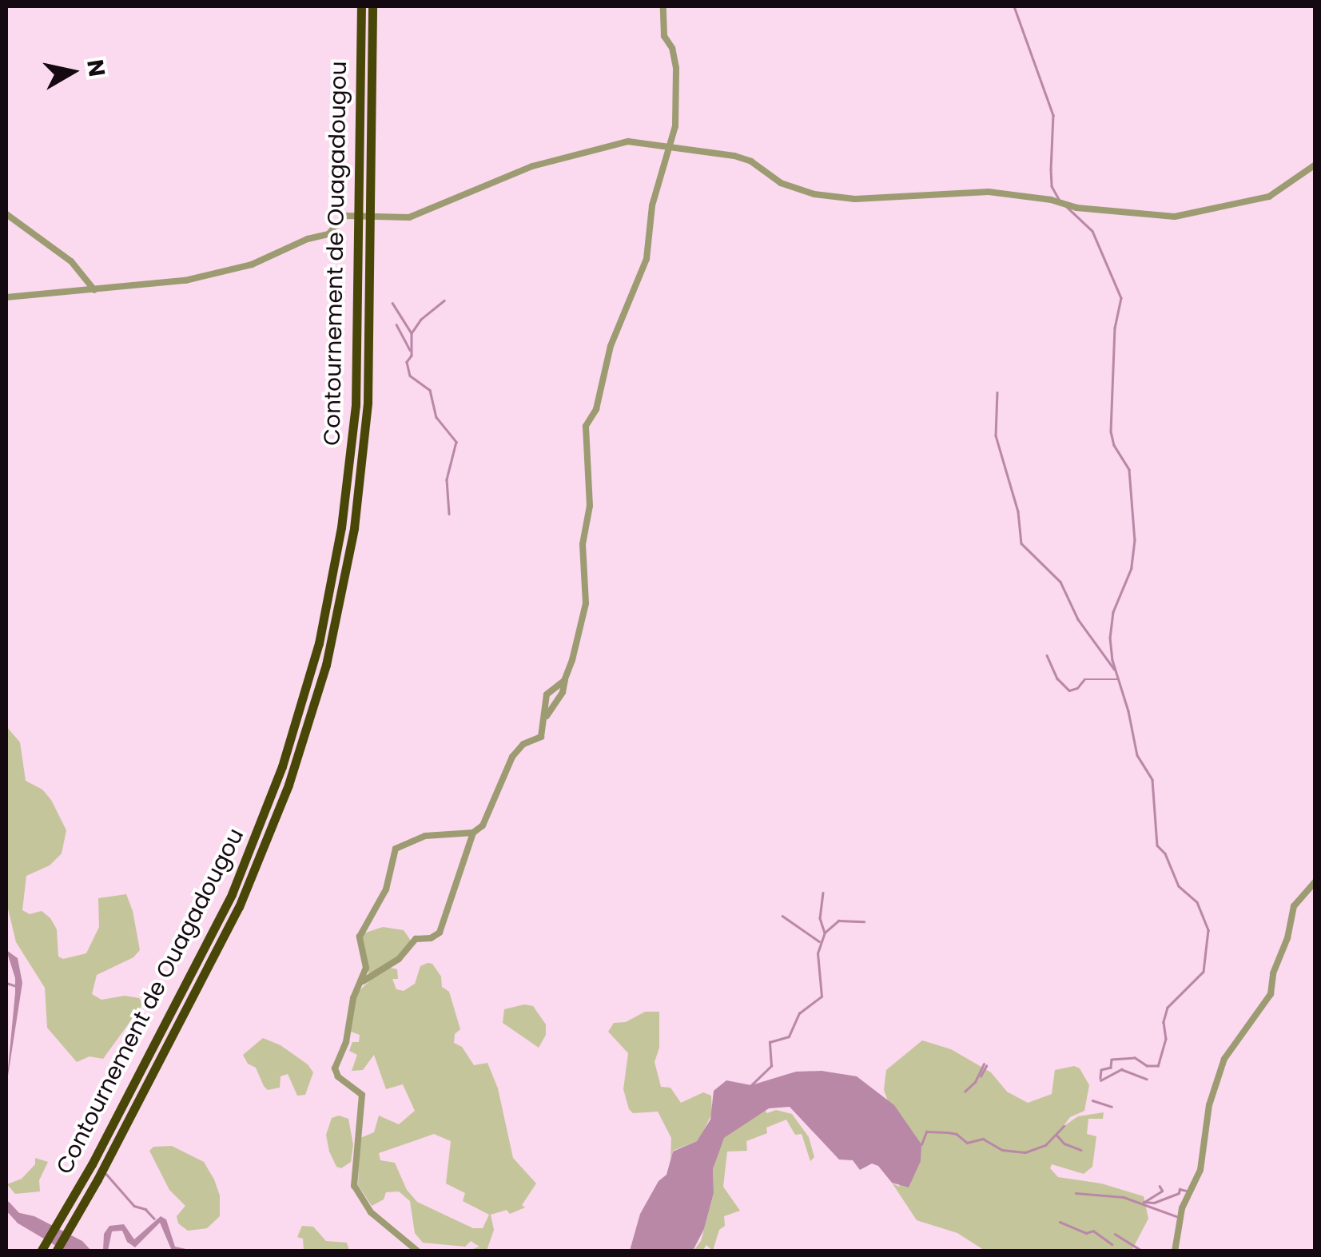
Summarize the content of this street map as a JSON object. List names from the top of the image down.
{
  "streets": {
    "highway": ["Contournement de Ouagadougou"]
  },
  "north": "right"
}
